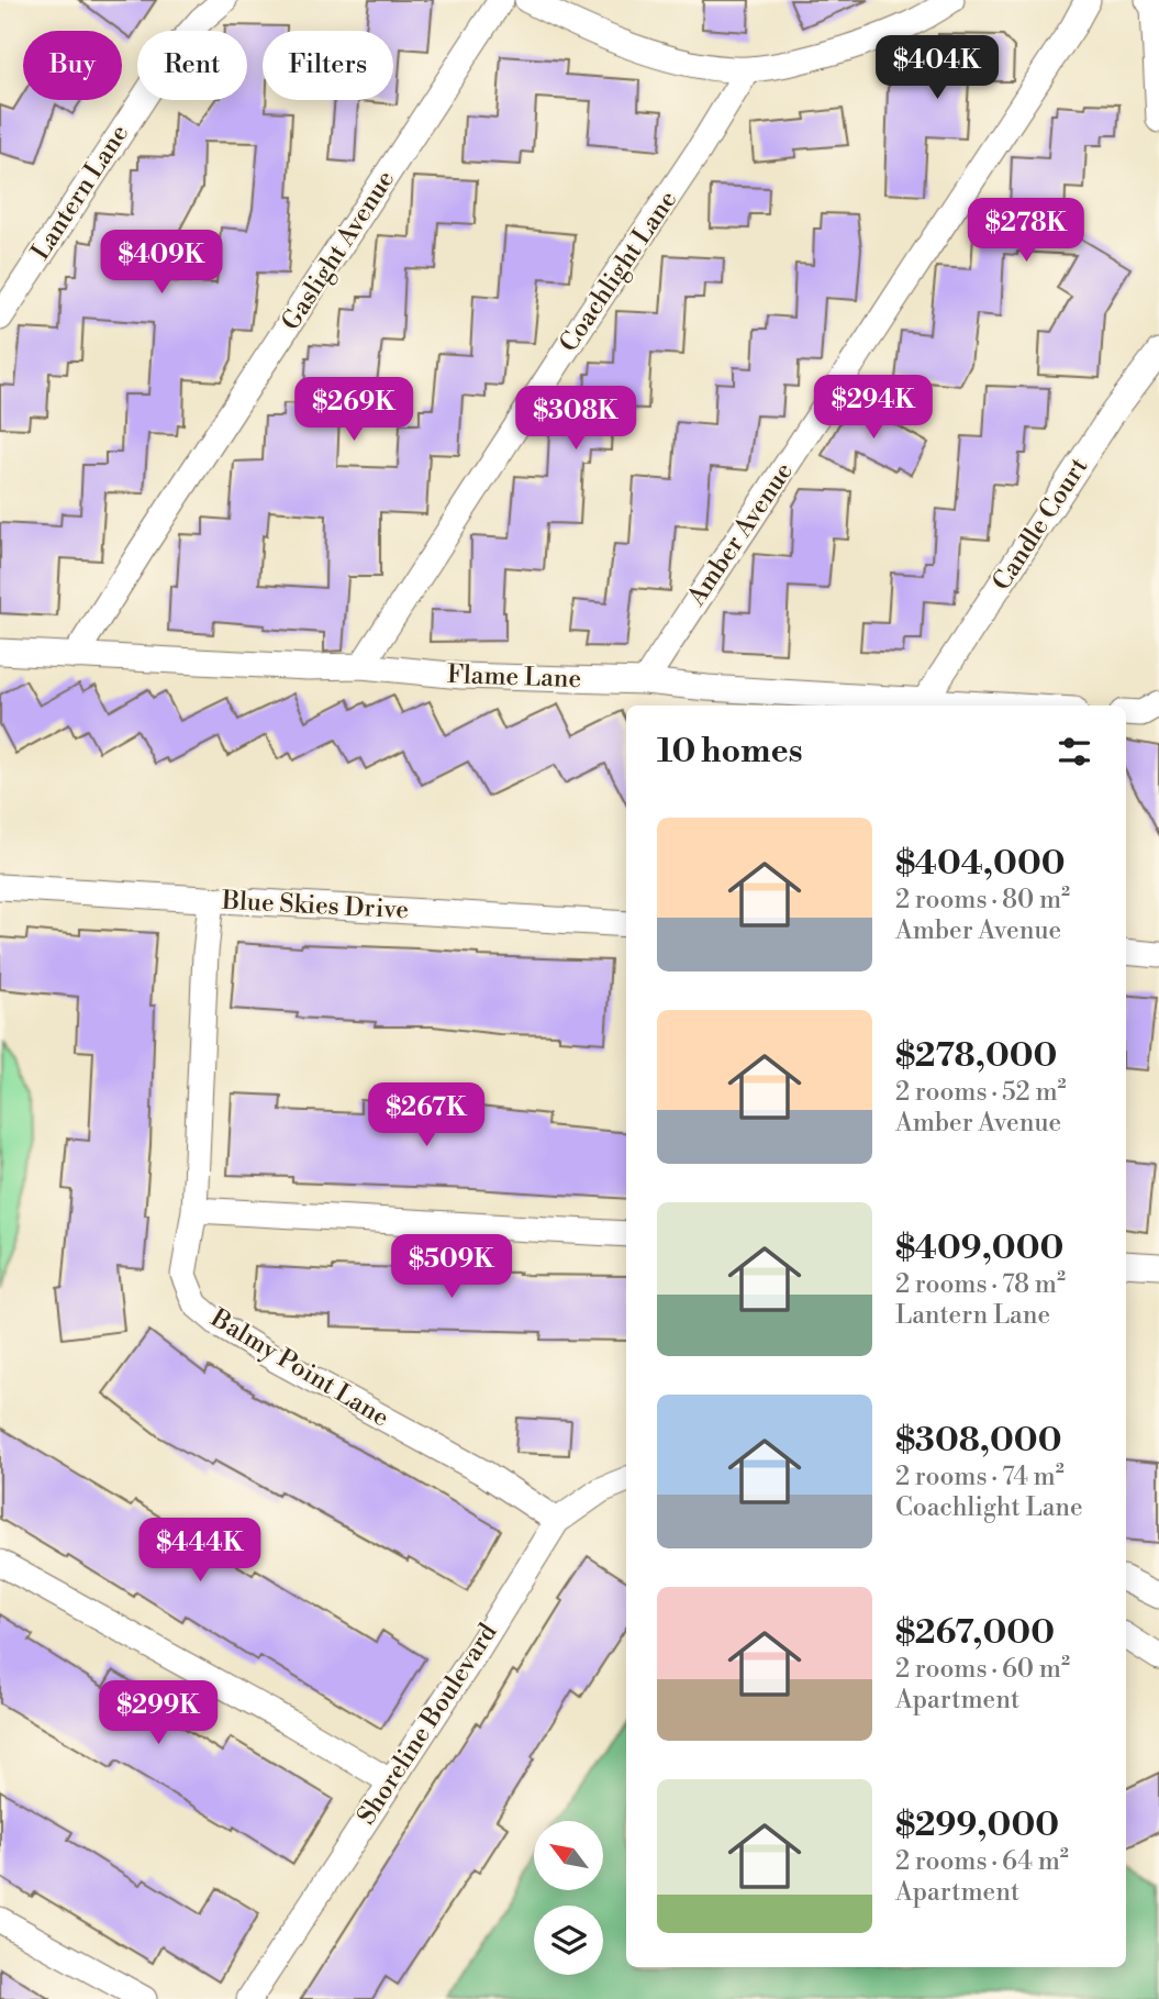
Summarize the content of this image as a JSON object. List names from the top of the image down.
{
  "streets": {
    "street": [
      "Lantern Lane",
      "Gaslight Avenue",
      "Coachlight Lane",
      "Candle Court",
      "Amber Avenue",
      "Flame Lane",
      "Blue Skies Drive",
      "Balmy Point Lane",
      "Shoreline Boulevard"
    ]
  },
  "crossings": [
    ["Gaslight Avenue", "Flame Lane"],
    ["Coachlight Lane", "Flame Lane"],
    ["Candle Court", "Flame Lane"],
    ["Amber Avenue", "Flame Lane"],
    ["Blue Skies Drive", "Balmy Point Lane"],
    ["Balmy Point Lane", "Shoreline Boulevard"]
  ],
  "north": "top left",
  "page": {
    "chip": ["Buy", "Rent", "Filters"],
    "price": [
      "$404K",
      "$278K",
      "$409K",
      "$294K",
      "$269K",
      "$308K",
      "$267K",
      "$509K",
      "$444K",
      "$299K"
    ],
    "heading": "10 homes",
    "list": [
      {
        "name": "$404,000",
        "note": "2 rooms · 80 m² · Amber Avenue"
      },
      {
        "name": "$278,000",
        "note": "2 rooms · 52 m² · Amber Avenue"
      },
      {
        "name": "$409,000",
        "note": "2 rooms · 78 m² · Lantern Lane"
      },
      {
        "name": "$308,000",
        "note": "2 rooms · 74 m² · Coachlight Lane"
      },
      {
        "name": "$267,000",
        "note": "2 rooms · 60 m² · Apartment"
      },
      {
        "name": "$299,000",
        "note": "2 rooms · 64 m² · Apartment"
      }
    ]
  }
}
